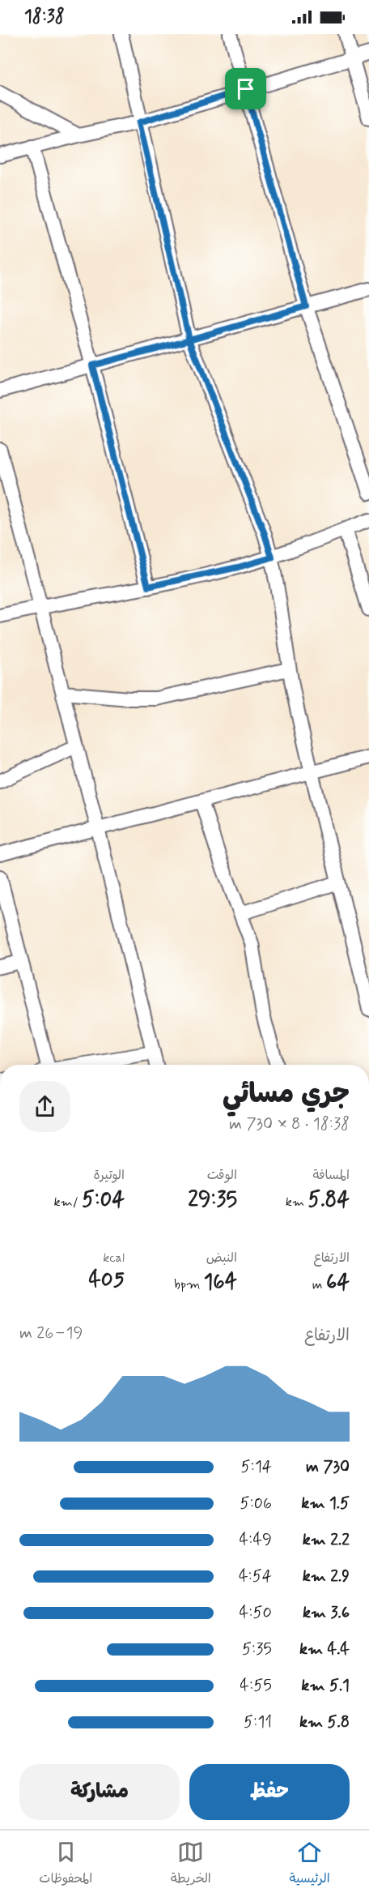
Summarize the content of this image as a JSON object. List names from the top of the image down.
{
  "page": {
    "status": "18:38",
    "heading": ["جري مسائي", "18:38 · 8 × 730 m"],
    "stats": [
      ["المسافة", "5.84 km"],
      ["الوقت", "29:35"],
      ["الوتيرة", "5:04 /km"],
      ["الارتفاع", "64 m"],
      ["النبض", "164 bpm"],
      ["kcal", "405"]
    ],
    "chart": ["الارتفاع", "19–26 m"],
    "list": [
      {
        "name": "730 m",
        "note": "5:14"
      },
      {
        "name": "1.5 km",
        "note": "5:06"
      },
      {
        "name": "2.2 km",
        "note": "4:49"
      },
      {
        "name": "2.9 km",
        "note": "4:54"
      },
      {
        "name": "3.6 km",
        "note": "4:50"
      },
      {
        "name": "4.4 km",
        "note": "5:35"
      },
      {
        "name": "5.1 km",
        "note": "4:55"
      },
      {
        "name": "5.8 km",
        "note": "5:11"
      }
    ],
    "buttons": ["حفظ", "مشاركة"],
    "tabs": ["الرئيسية", "الخريطة", "المحفوظات"]
  }
}
